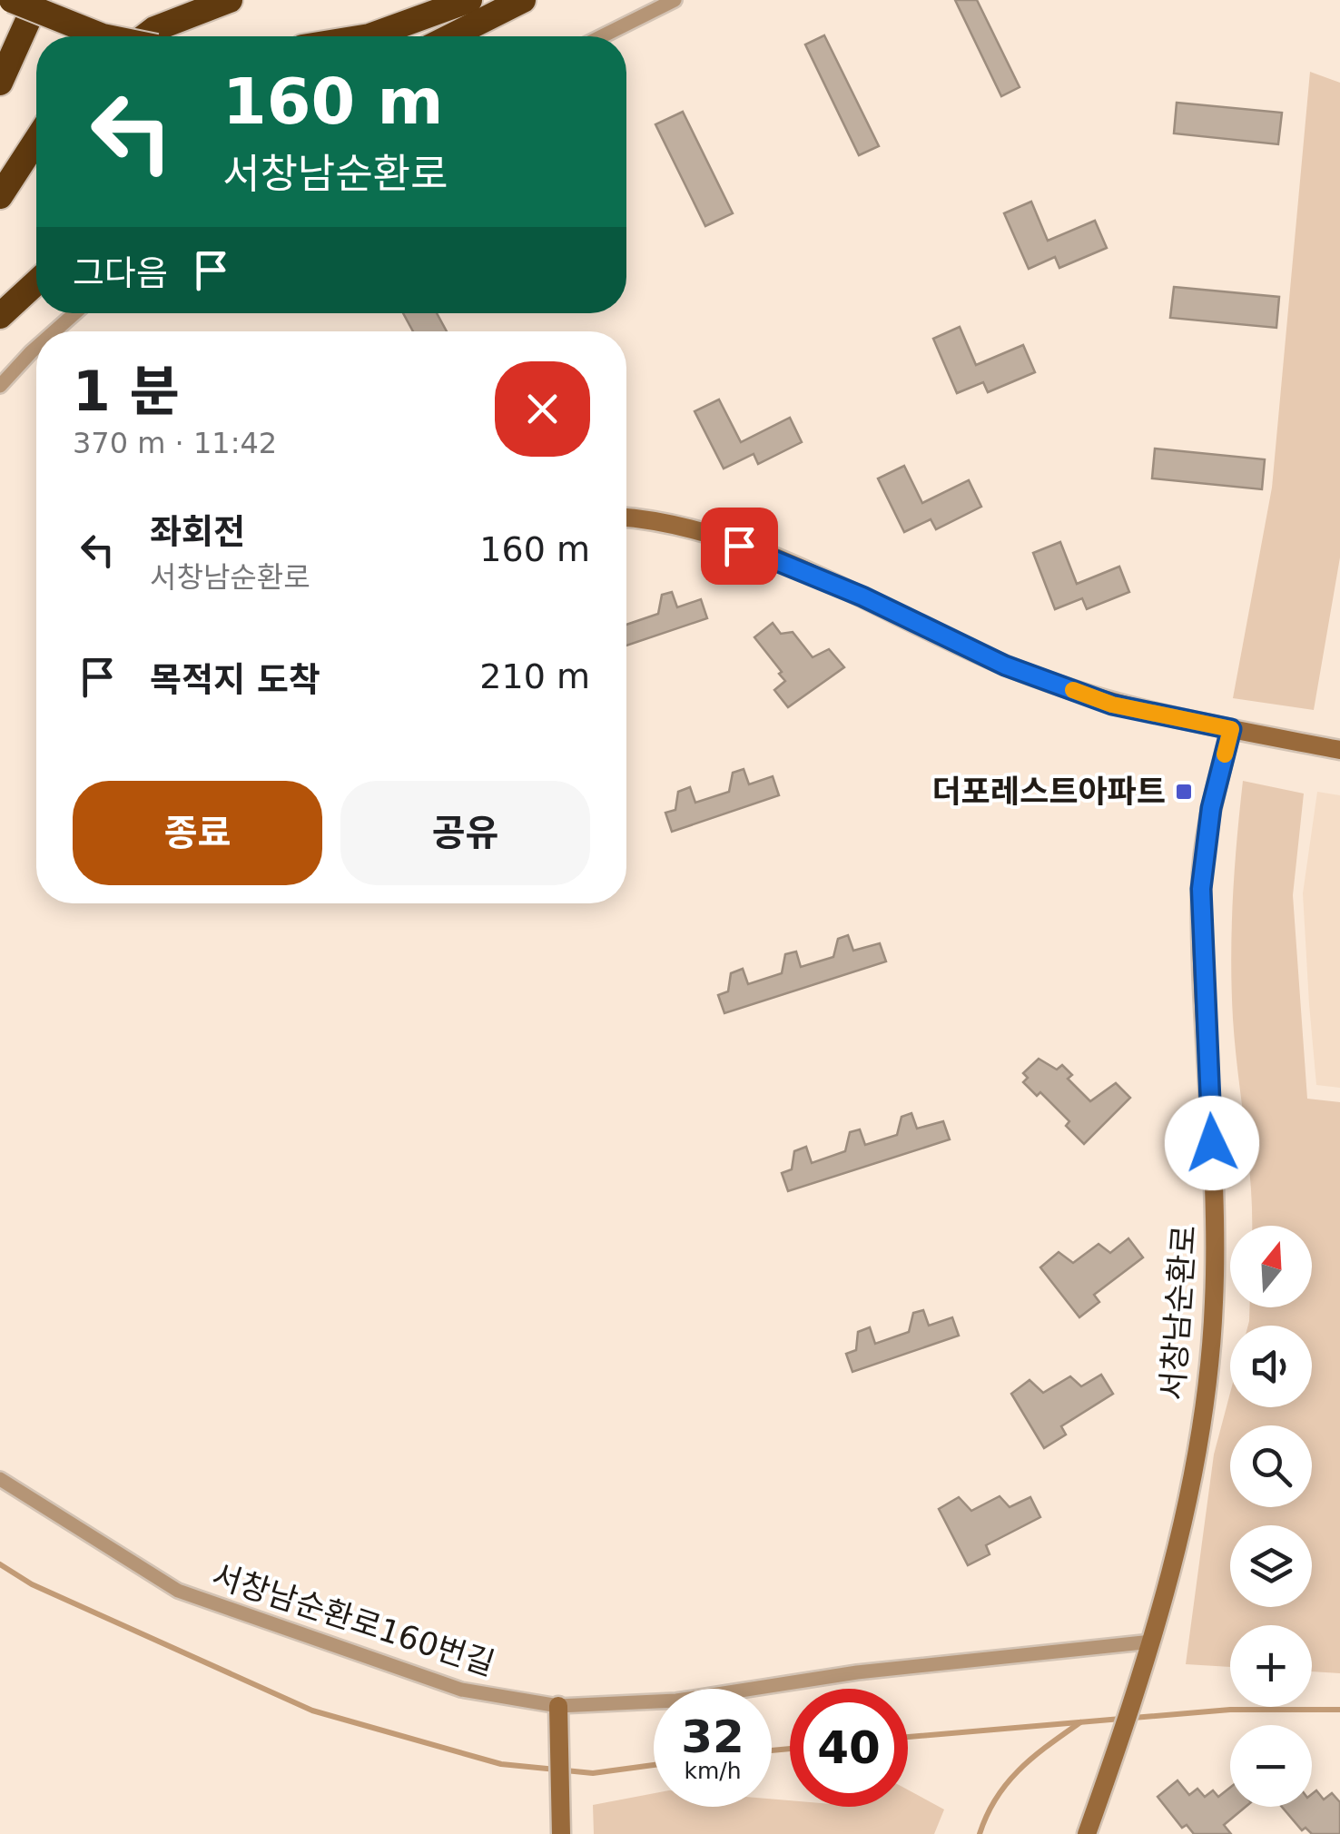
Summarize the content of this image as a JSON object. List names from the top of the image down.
{
  "streets": {
    "street": ["서창남순환로", "서창남순환로160번길"]
  },
  "crossings": [
    ["서창남순환로", "서창남순환로160번길"]
  ],
  "places": {
    "transit": ["더포레스트아파트"]
  },
  "north": "top",
  "page": {
    "turn": ["160 m", "서창남순환로"],
    "then": "그다음",
    "heading": ["1 분", "370 m · 11:42"],
    "list": [
      {
        "name": "좌회전",
        "note": "서창남순환로",
        "value": "160 m"
      },
      {
        "name": "목적지 도착",
        "value": "210 m"
      }
    ],
    "buttons": ["종료", "공유"],
    "map_buttons": ["+", "−"],
    "speed": "32 km/h",
    "limit": "40"
  }
}
